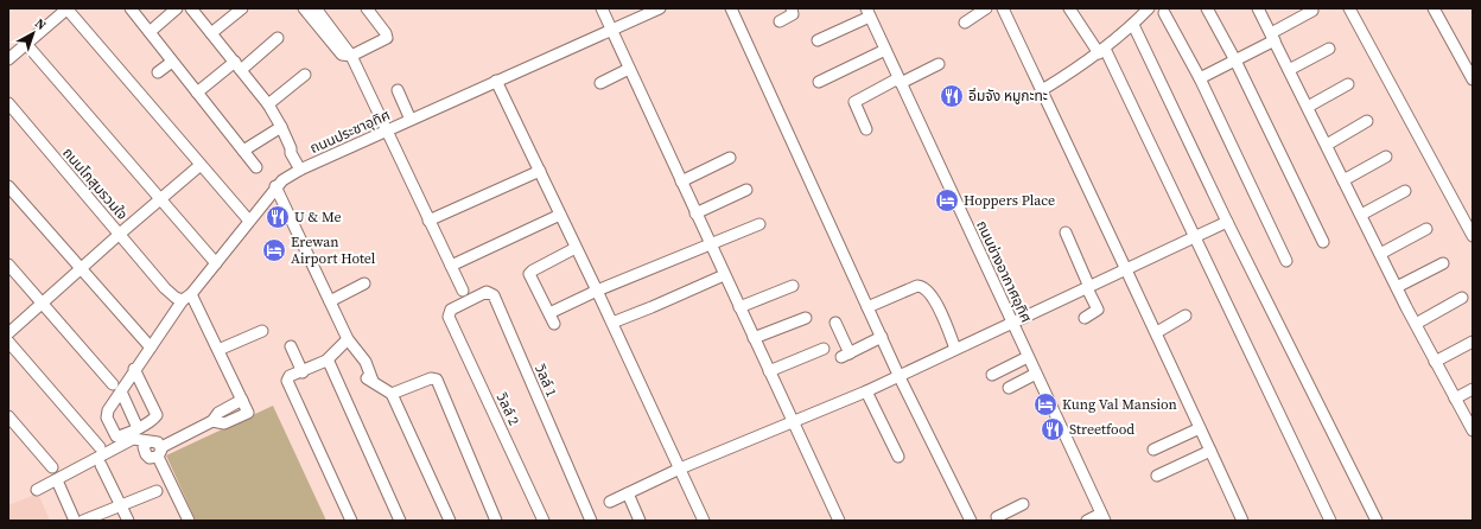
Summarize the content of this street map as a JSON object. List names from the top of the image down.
{
  "streets": {
    "street": [
      "ถนนประชาอุทิศ",
      "ถนนโกสุมรวมใจ",
      "ถนนช่างอากาศอุทิศ",
      "วิลล์ 1",
      "วิลล์ 2"
    ]
  },
  "crossings": [
    ["วิลล์ 1", "วิลล์ 2"]
  ],
  "places": {
    "restaurant": ["อิ่มจัง หมูกะทะ", "U & Me", "Streetfood"],
    "hotel": ["Hoppers Place", "Erewan Airport Hotel", "Kung Val Mansion"]
  },
  "north": "top right"
}
